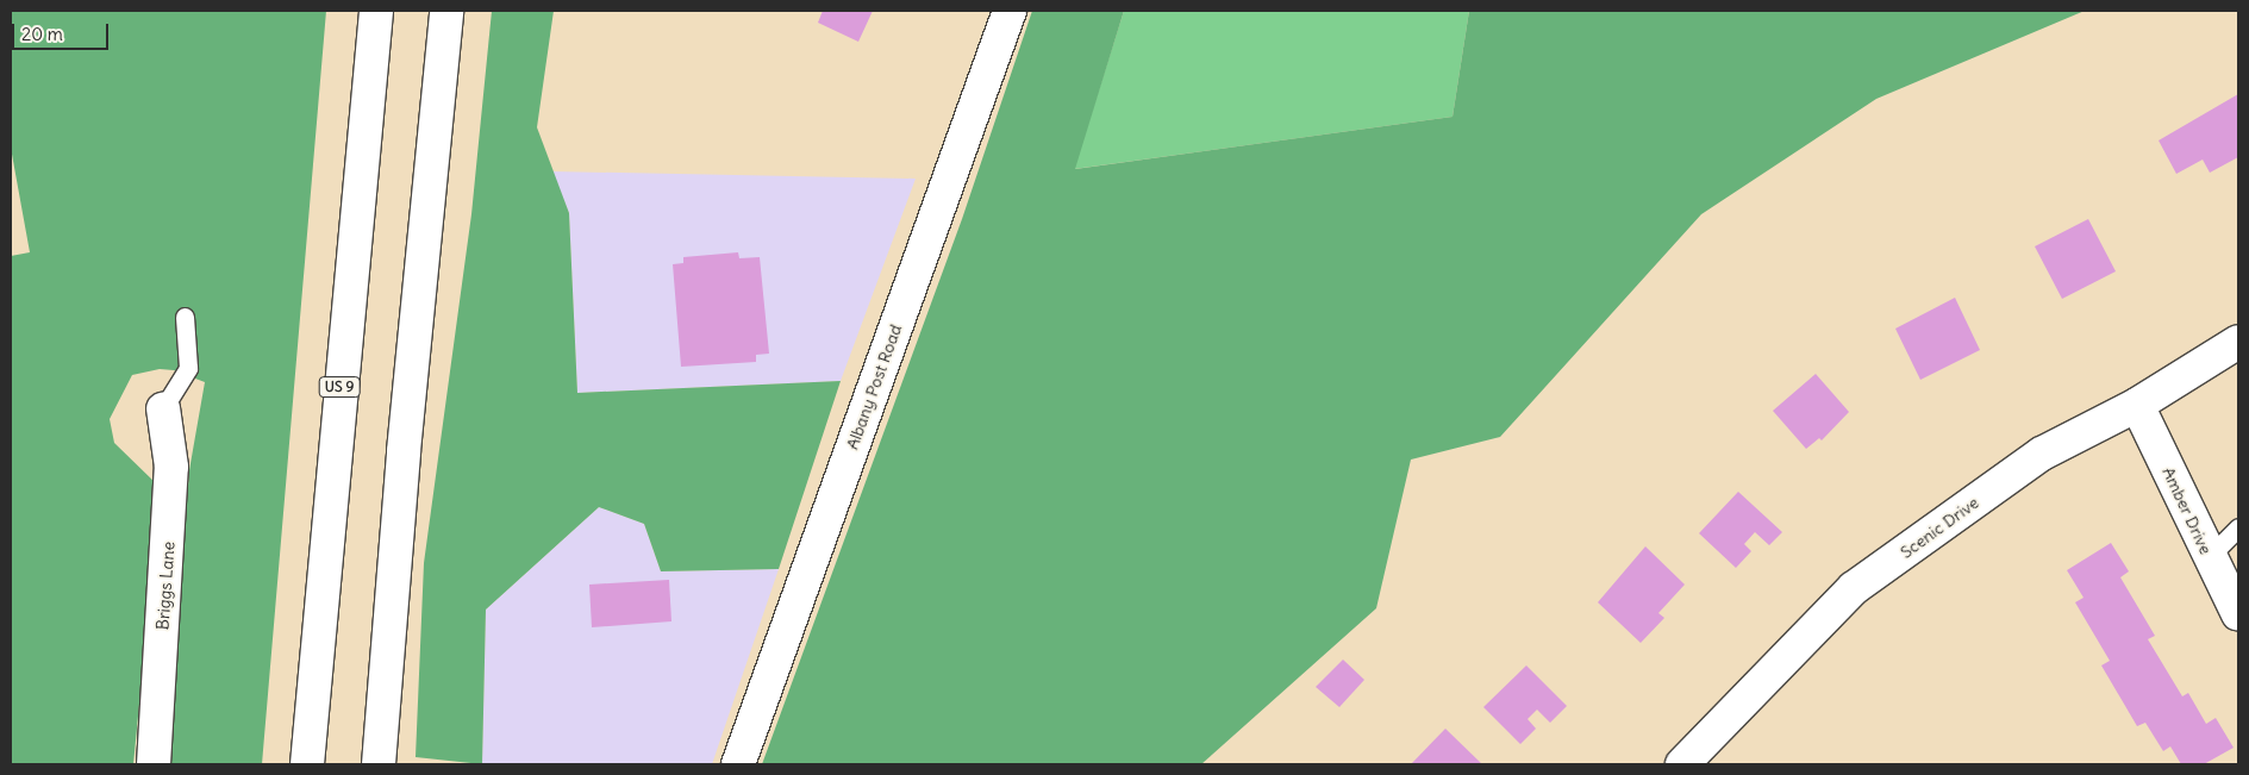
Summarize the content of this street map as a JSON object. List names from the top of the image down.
{
  "streets": {
    "main road": [
      "US 9",
      "Albany Post Road",
      "Amber Drive",
      "Scenic Drive",
      "Briggs Lane"
    ]
  },
  "crossings": [
    ["Amber Drive", "Scenic Drive"]
  ],
  "scale_bar": "20 m"
}
